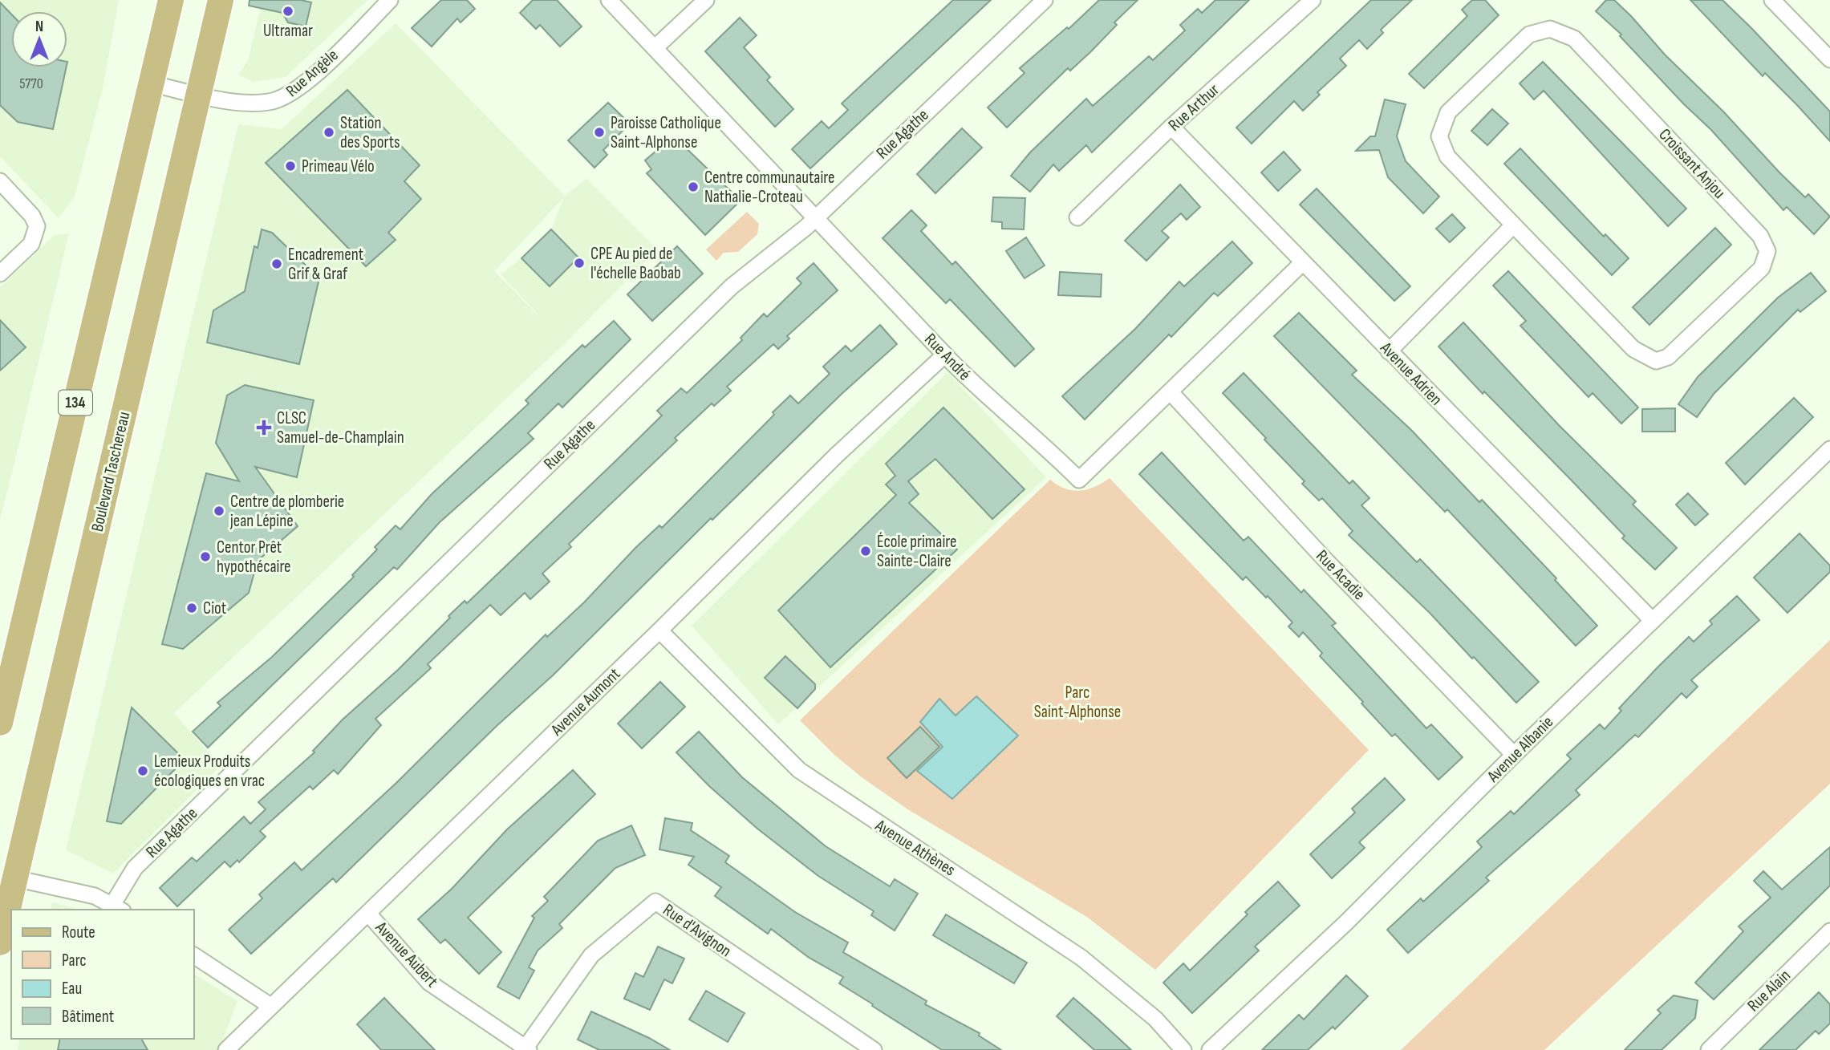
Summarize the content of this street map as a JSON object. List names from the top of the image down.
{
  "streets": {
    "main road": ["134", "Boulevard Taschereau"],
    "street": [
      "Rue Angèle",
      "Rue Arthur",
      "Rue Agathe",
      "Croissant Anjou",
      "Rue André",
      "Avenue Adrien",
      "Rue Acadie",
      "Avenue Aumont",
      "Avenue Albanie",
      "Avenue Athènes",
      "Rue d'Avignon",
      "Avenue Aubert",
      "Rue Alain"
    ]
  },
  "crossings": [
    ["Rue Angèle", "134"],
    ["Rue Angèle", "Boulevard Taschereau"],
    ["Rue Arthur", "Avenue Adrien"],
    ["Rue Agathe", "Rue André"],
    ["Rue André", "Avenue Adrien"],
    ["Rue André", "Rue Acadie"],
    ["Rue André", "Avenue Aumont"],
    ["Avenue Adrien", "Avenue Albanie"],
    ["Rue Acadie", "Avenue Albanie"],
    ["Avenue Aumont", "Avenue Athènes"],
    ["Avenue Aumont", "Avenue Aubert"],
    ["Rue d'Avignon", "Avenue Aubert"]
  ],
  "parks": ["Parc Saint-Alphonse"],
  "places": {
    "other": [
      "Ultramar",
      "Station des Sports",
      "Paroisse Catholique Saint-Alphonse",
      "Primeau Vélo",
      "Centre communautaire Nathalie-Croteau",
      "CPE Au pied de l'échelle Baobab",
      "Encadrement Grif & Graf",
      "Centre de plomberie jean Lépine",
      "École primaire Sainte-Claire",
      "Centor Prêt hypothécaire",
      "Ciot",
      "Lemieux Produits écologiques en vrac"
    ],
    "health": ["CLSC Samuel-de-Champlain"]
  },
  "house_numbers": ["5770"],
  "legend": [
    "Route",
    "Parc",
    "Eau",
    "Bâtiment"
  ],
  "north": "top"
}
